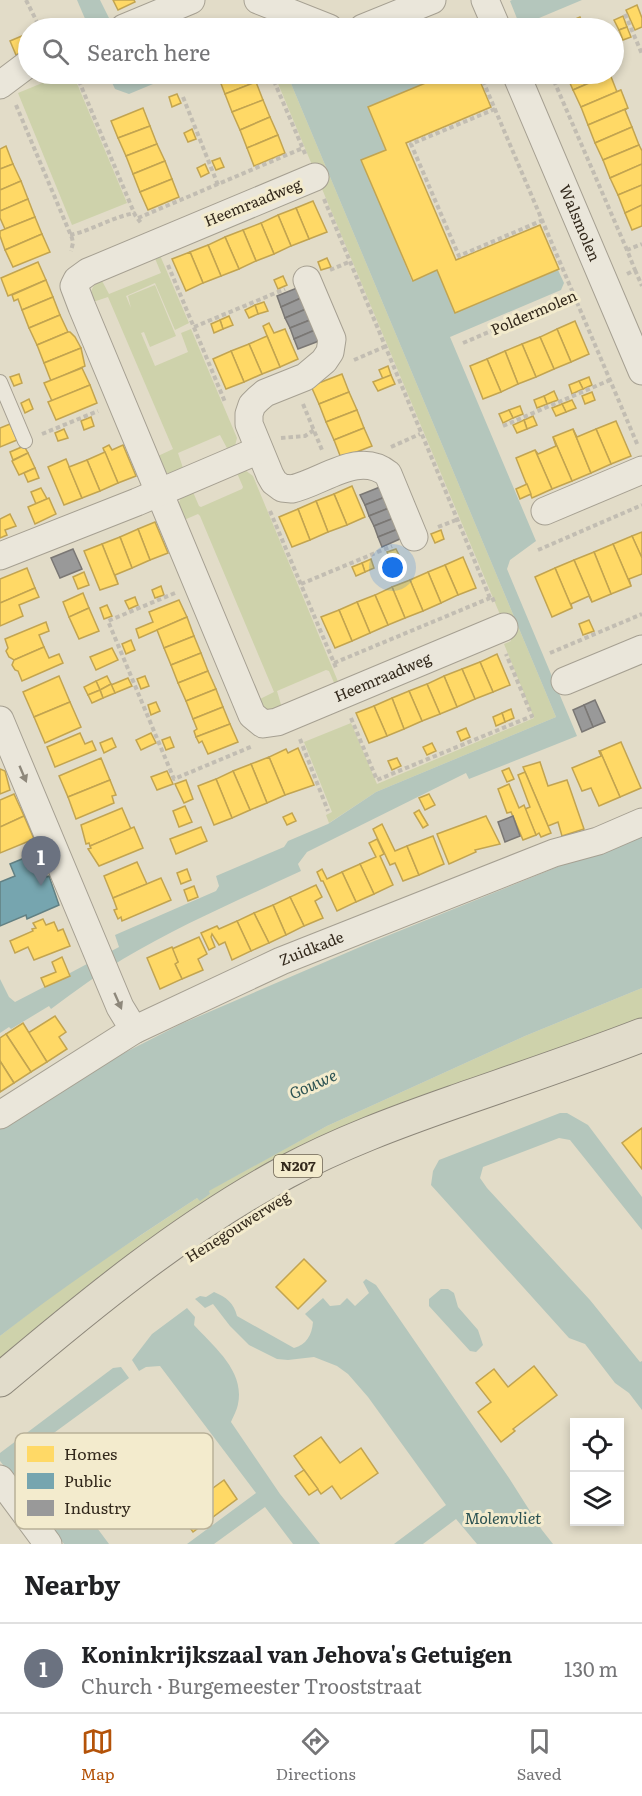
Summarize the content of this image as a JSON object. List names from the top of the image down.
{
  "streets": {
    "main road": ["N207", "Henegouwerweg"],
    "street": ["Heemraadweg", "Walsmolen", "Zuidkade"],
    "path": ["Poldermolen"]
  },
  "crossings": [
    ["Walsmolen", "Poldermolen"]
  ],
  "water": ["Gouwe", "Molenvliet"],
  "legend": ["Homes", "Public", "Industry"],
  "page": {
    "search": "Search here",
    "pins": "1",
    "heading": "Nearby",
    "list": [
      {
        "mark": "1",
        "name": "Koninkrijkszaal van Jehova's Getuigen",
        "note": "Church · Burgemeester Trooststraat",
        "value": "130 m"
      }
    ],
    "nav": ["Map", "Directions", "Saved"]
  }
}
